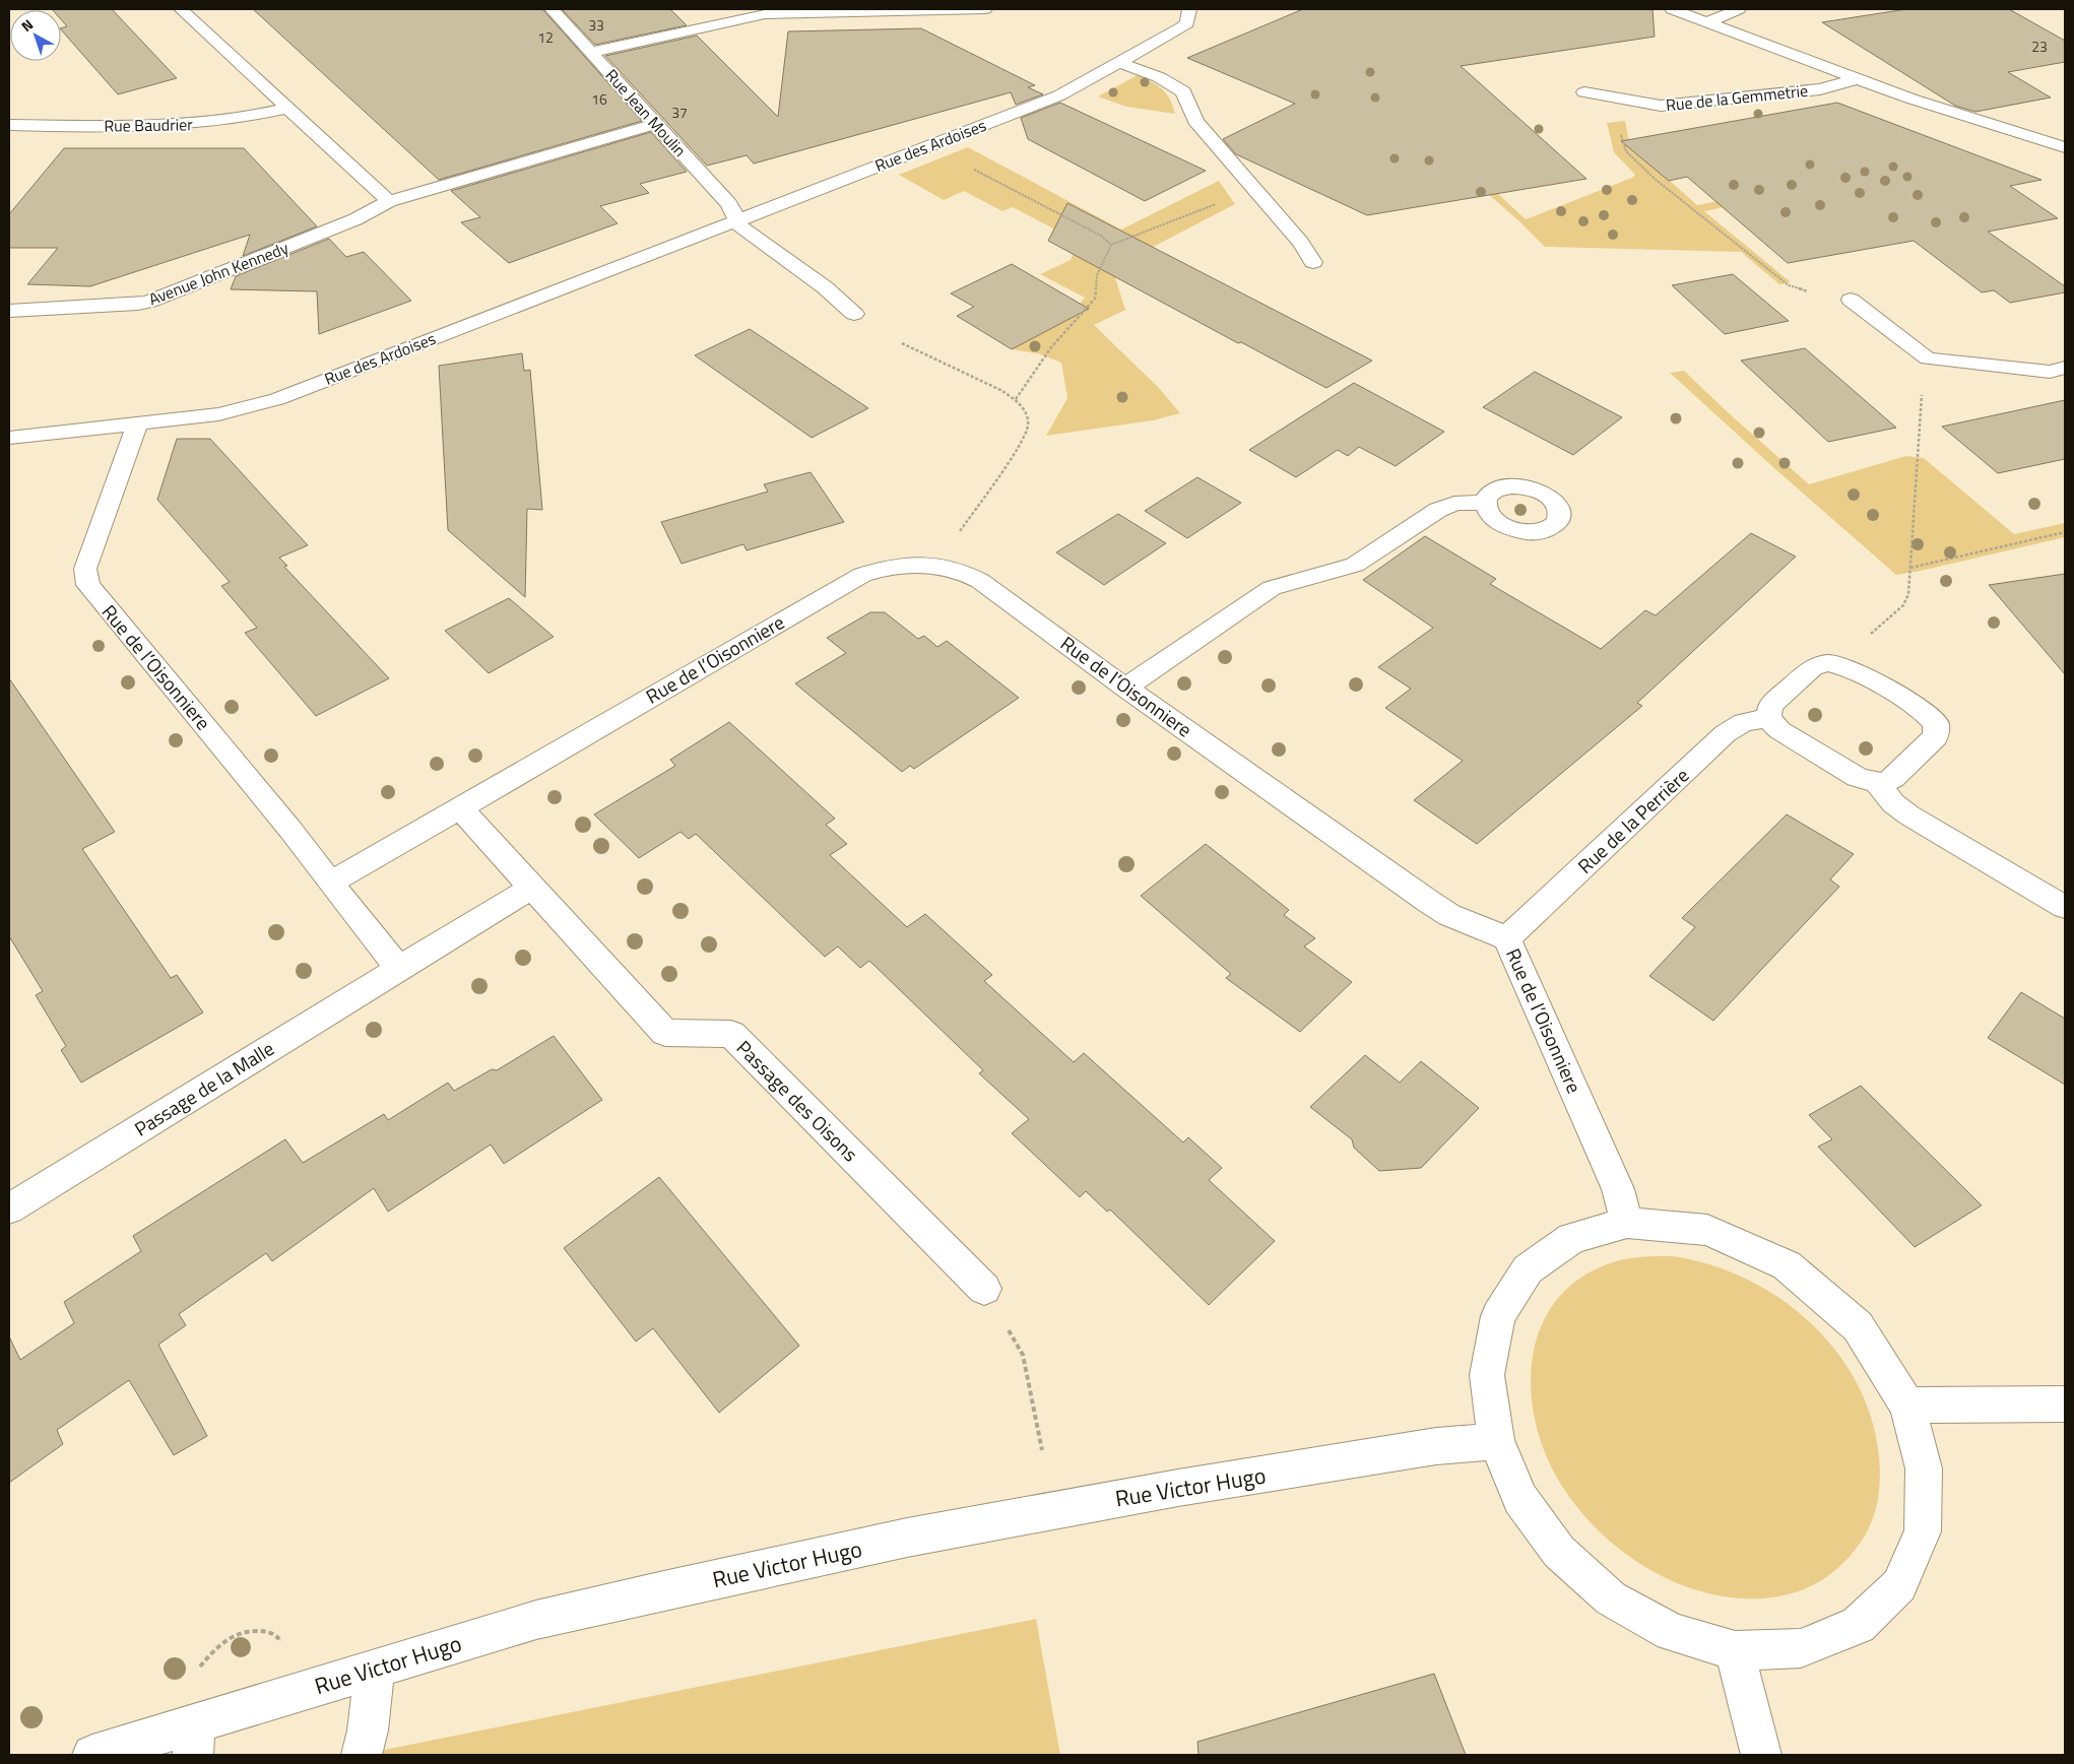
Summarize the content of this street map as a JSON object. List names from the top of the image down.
{
  "streets": {
    "street": [
      "Rue de la Gemmetrie",
      "Rue Jean Moulin",
      "Rue Baudrier",
      "Rue des Ardoises",
      "Avenue John Kennedy",
      "Rue de l’Oisonniere",
      "Rue de la Perrière",
      "Passage de la Malle",
      "Passage des Oisons",
      "Rue Victor Hugo"
    ]
  },
  "crossings": [
    ["Rue Jean Moulin", "Rue des Ardoises"],
    ["Rue Jean Moulin", "Avenue John Kennedy"],
    ["Rue des Ardoises", "Rue de l’Oisonniere"],
    ["Rue de l’Oisonniere", "Rue de la Perrière"],
    ["Rue de l’Oisonniere", "Passage de la Malle"]
  ],
  "house_numbers": [
    "33",
    "12",
    "23",
    "16",
    "37"
  ],
  "north": "top left"
}
